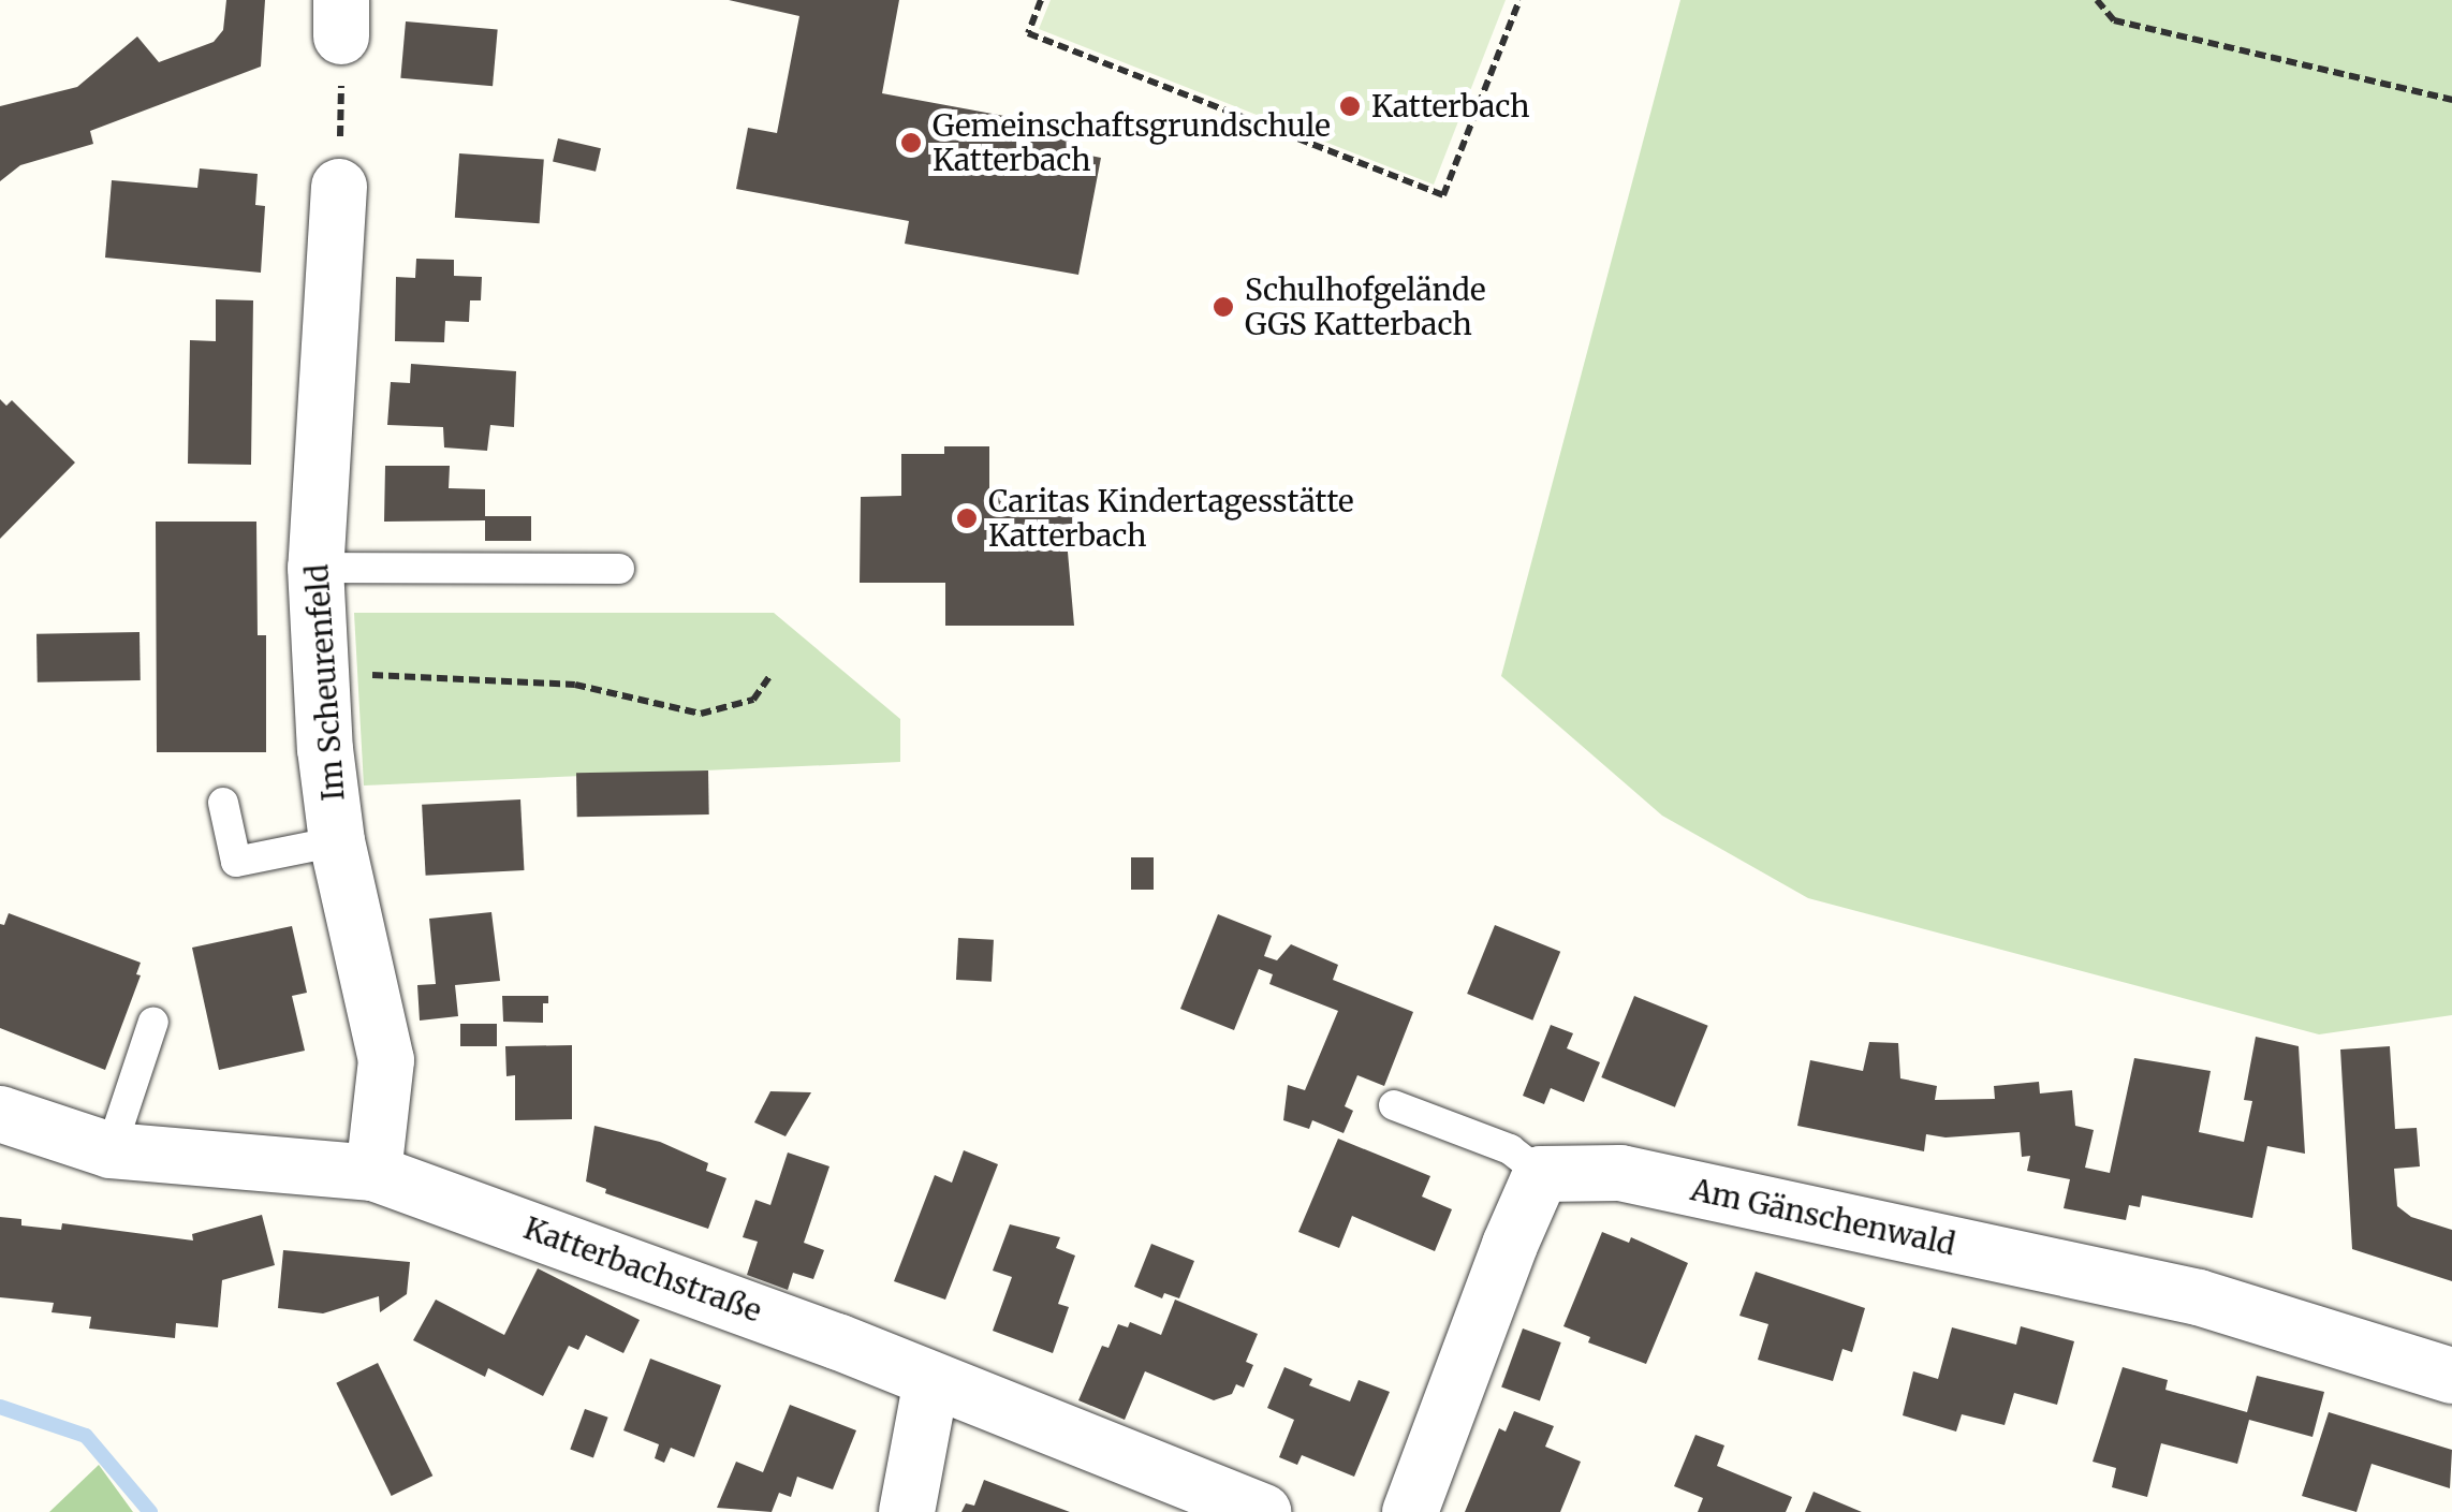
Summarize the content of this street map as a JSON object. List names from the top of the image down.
{
  "streets": {
    "street": ["Im Scheurenfeld", "Am Gänschenwald", "Katterbachstraße"]
  },
  "crossings": [
    ["Im Scheurenfeld", "Katterbachstraße"]
  ],
  "places": [
    "Katterbach",
    "Gemeinschaftsgrundschule Katterbach",
    "Schulhofgelände GGS Katterbach",
    "Caritas Kindertagesstätte Katterbach"
  ]
}
